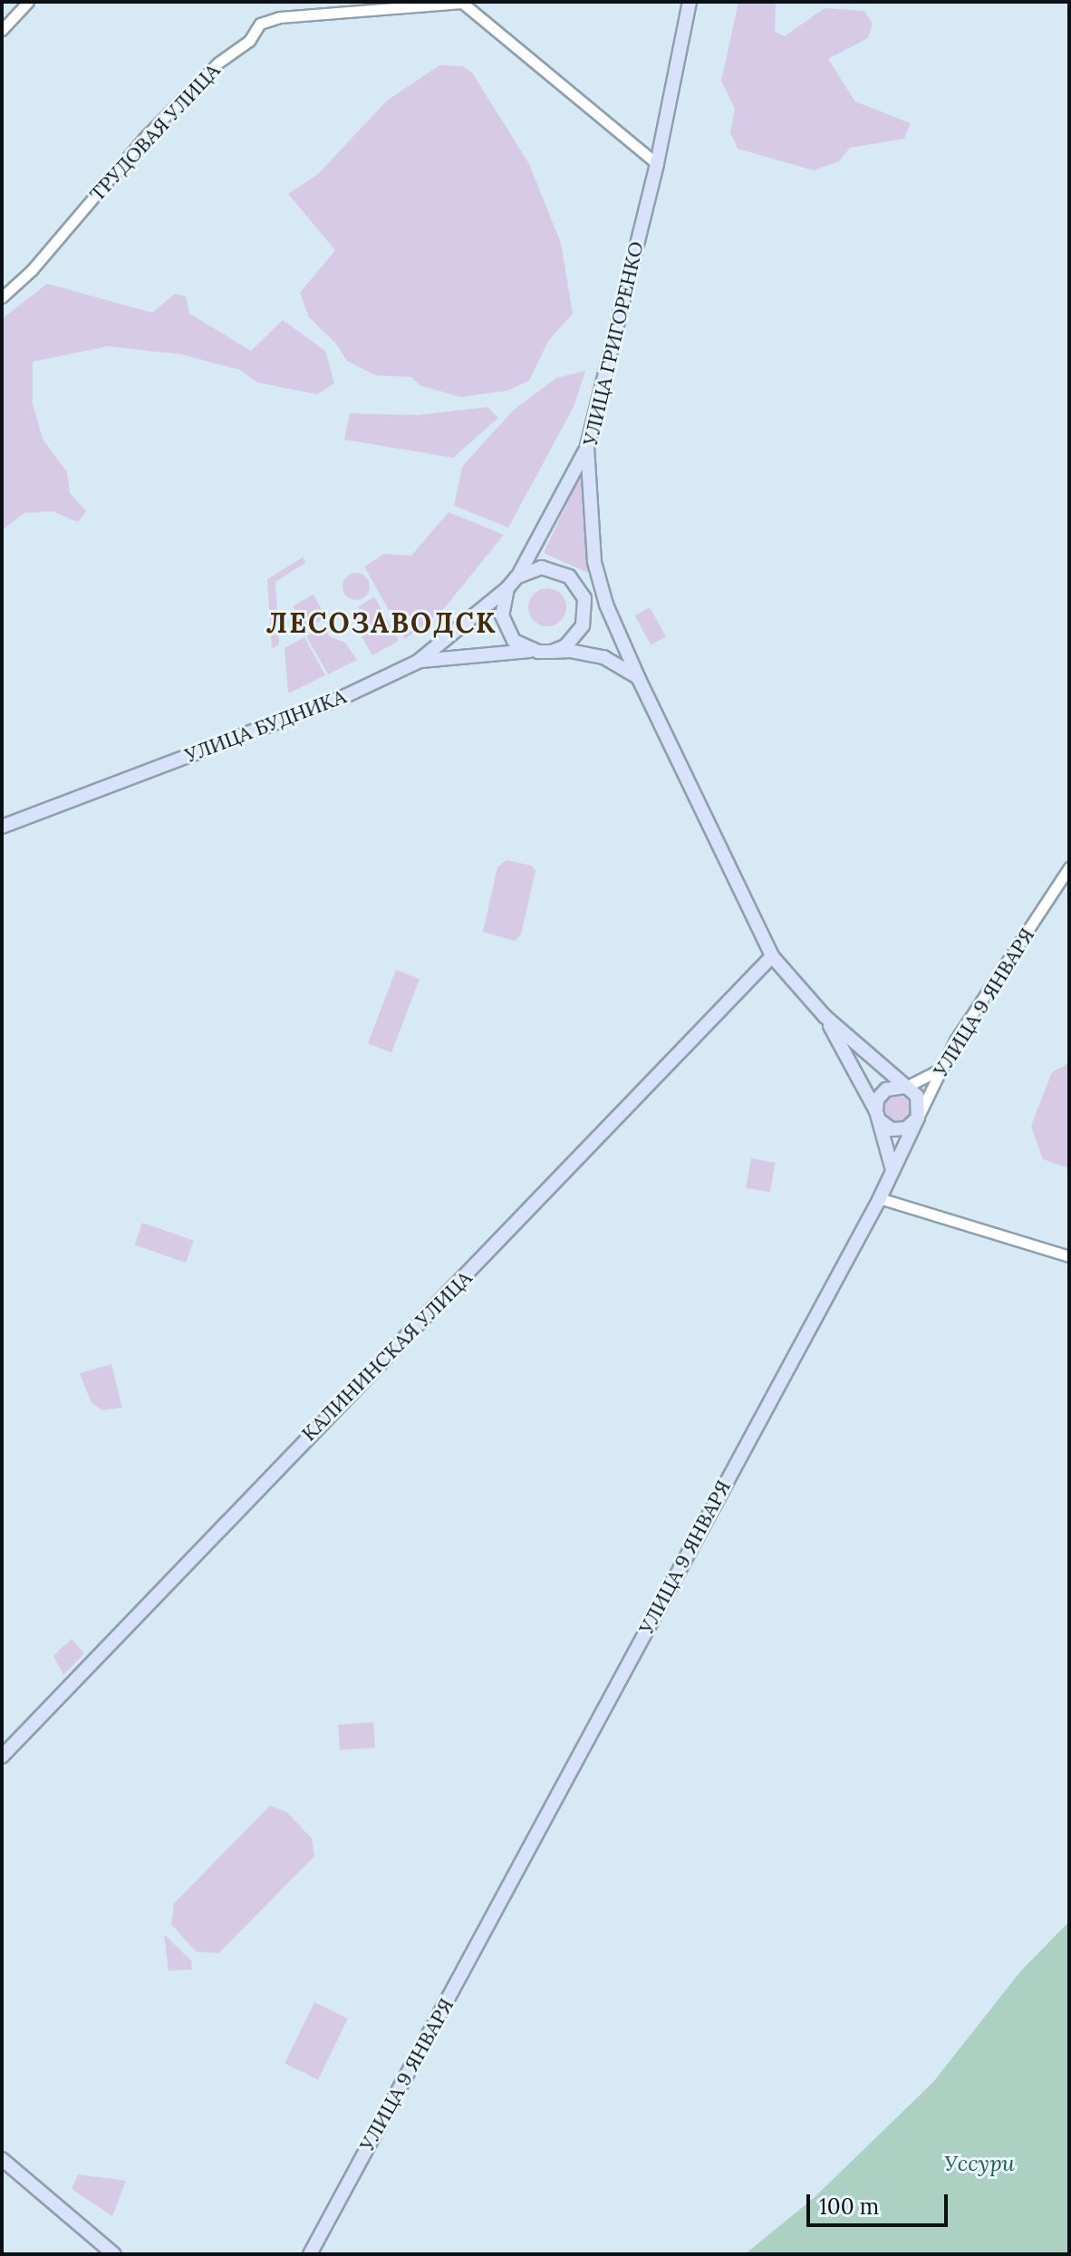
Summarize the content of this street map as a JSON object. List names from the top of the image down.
{
  "streets": {
    "main road": [
      "УЛИЦА ГРИГОРЕНКО",
      "УЛИЦА БУДНИКА",
      "УЛИЦА 9 ЯНВАРЯ",
      "КАЛИНИНСКАЯ УЛИЦА"
    ],
    "street": ["ТРУДОВАЯ УЛИЦА"]
  },
  "crossings": [
    ["УЛИЦА ГРИГОРЕНКО", "УЛИЦА БУДНИКА"],
    ["УЛИЦА ГРИГОРЕНКО", "КАЛИНИНСКАЯ УЛИЦА"]
  ],
  "districts": ["ЛЕСОЗАВОДСК"],
  "water": ["Уссури"],
  "scale_bar": "100 m"
}
